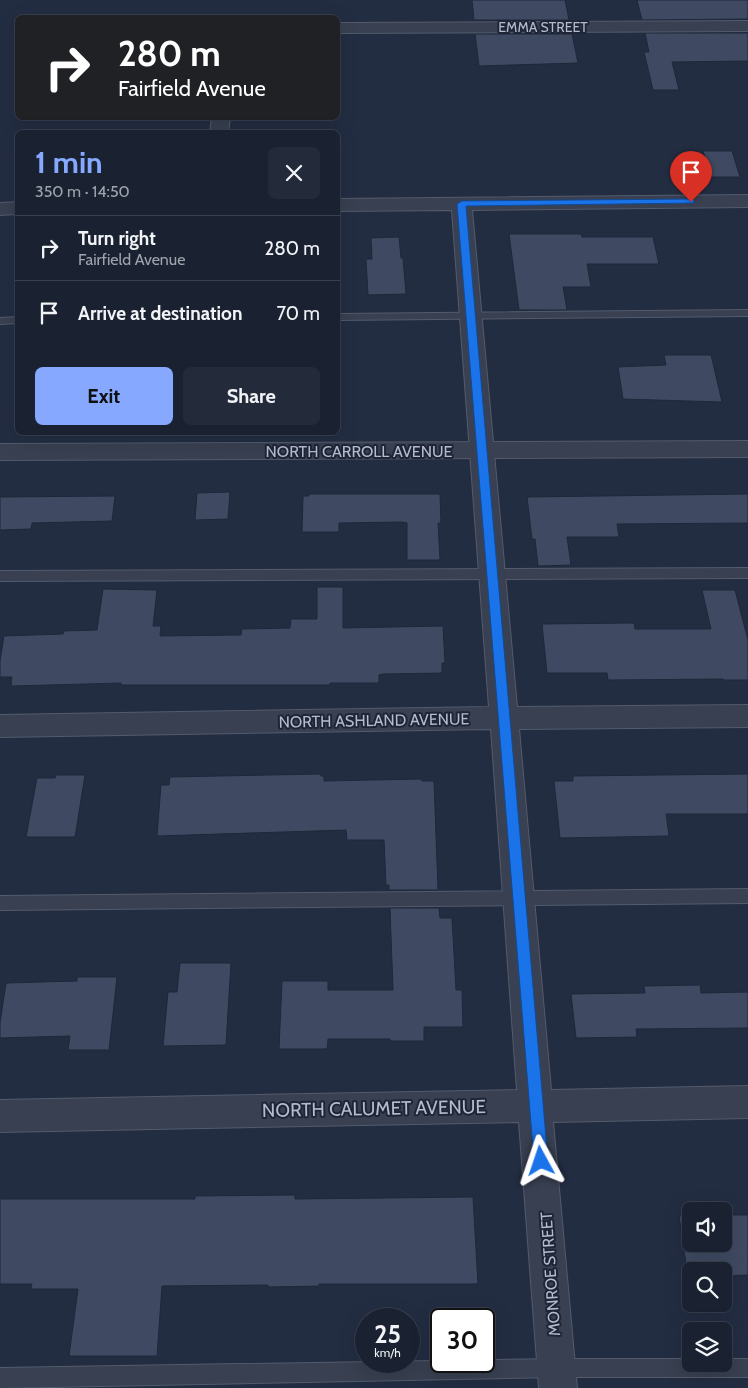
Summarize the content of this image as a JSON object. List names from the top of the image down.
{
  "streets": {
    "street": [
      "EMMA STREET",
      "NORTH CARROLL AVENUE",
      "NORTH ASHLAND AVENUE",
      "NORTH CALUMET AVENUE",
      "MONROE STREET"
    ]
  },
  "crossings": [
    ["NORTH CARROLL AVENUE", "MONROE STREET"],
    ["NORTH ASHLAND AVENUE", "MONROE STREET"],
    ["NORTH CALUMET AVENUE", "MONROE STREET"]
  ],
  "page": {
    "turn": ["280 m", "Fairfield Avenue"],
    "heading": ["1 min", "350 m · 14:50"],
    "list": [
      {
        "name": "Turn right",
        "note": "Fairfield Avenue",
        "value": "280 m"
      },
      {
        "name": "Arrive at destination",
        "value": "70 m"
      }
    ],
    "buttons": ["Exit", "Share"],
    "speed": "25 km/h",
    "limit": "30"
  }
}
